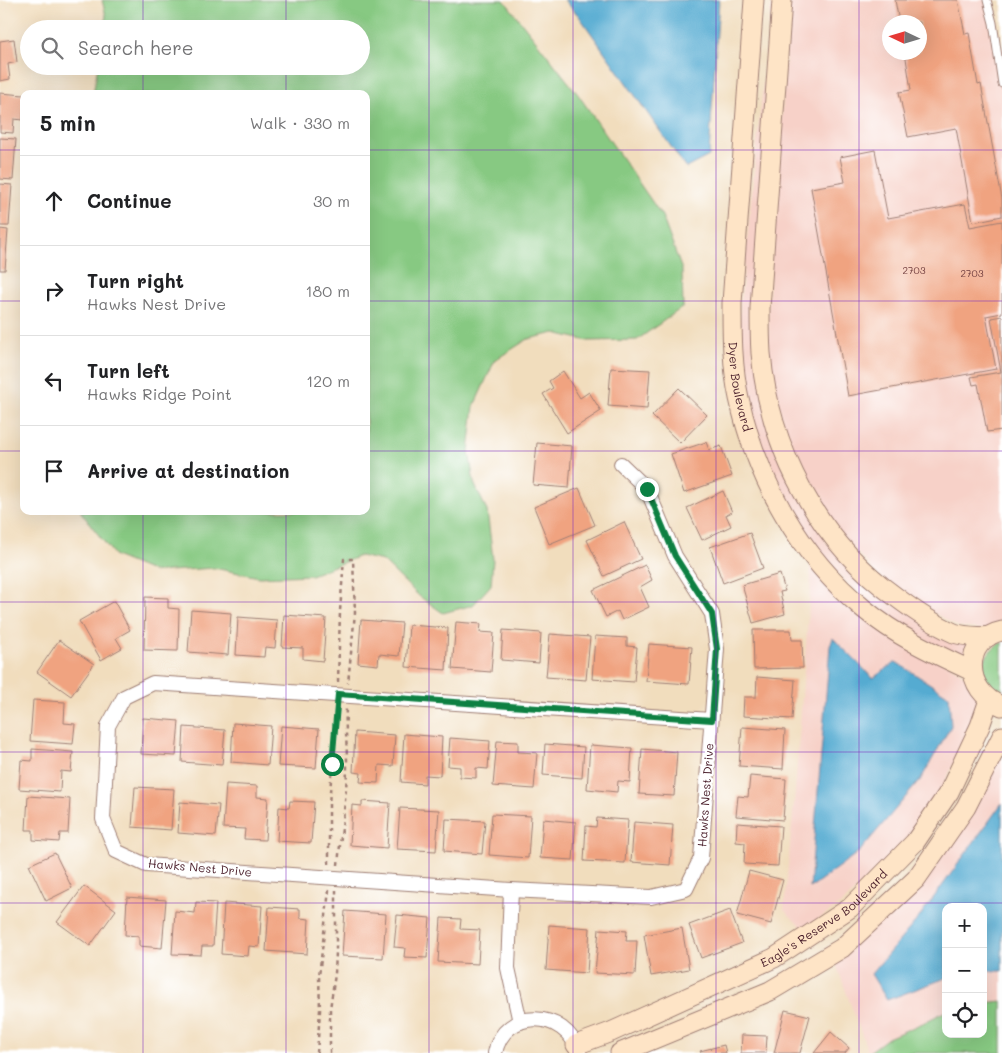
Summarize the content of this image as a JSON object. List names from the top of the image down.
{
  "streets": {
    "street": ["Dyer Boulevard", "Hawks Nest Drive", "Eagle's Reserve Boulevard"]
  },
  "house_numbers": ["2703", "2703"],
  "north": "left",
  "page": {
    "search": "Search here",
    "heading": ["5 min", "Walk · 330 m"],
    "list": [
      ["Continue", "30 m"],
      ["Turn right", "Hawks Nest Drive", "180 m"],
      ["Turn left", "Hawks Ridge Point", "120 m"],
      "Arrive at destination"
    ],
    "map_buttons": ["+", "−"]
  }
}
